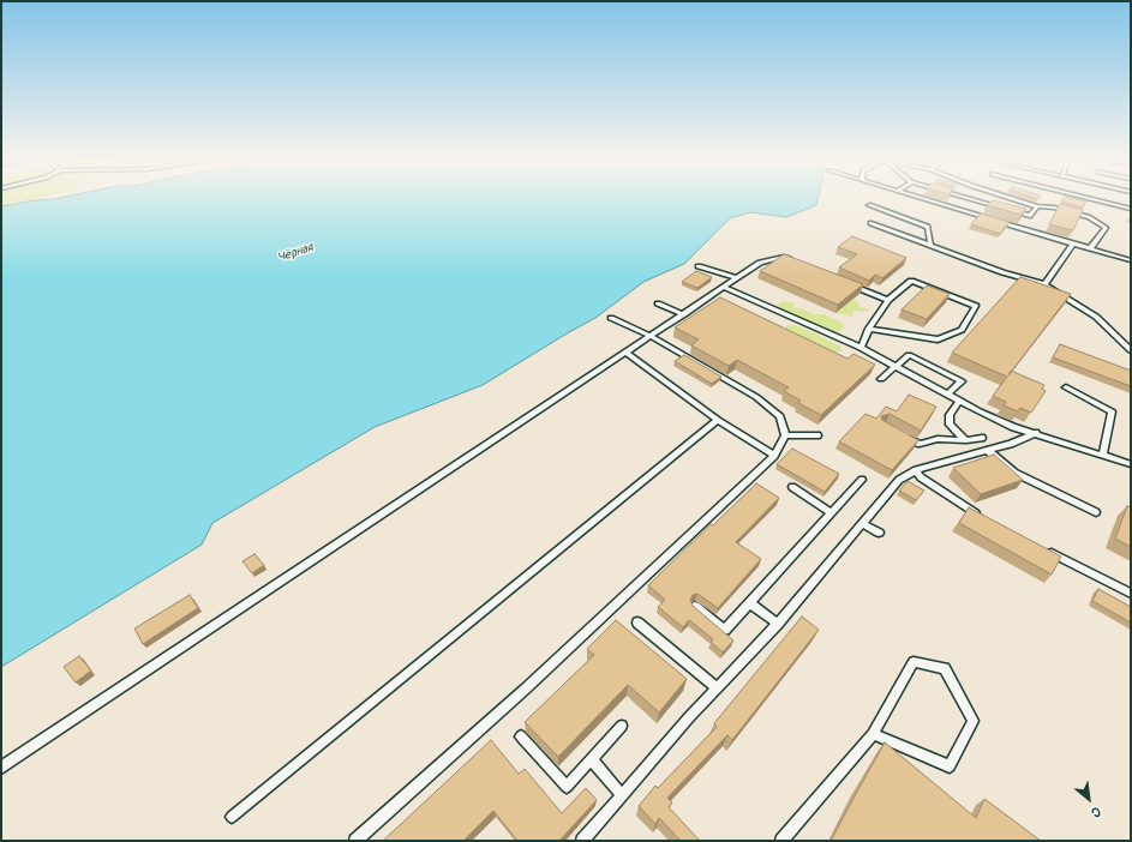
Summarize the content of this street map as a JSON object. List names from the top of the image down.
{
  "water": ["Чёрная"],
  "north": "bottom right"
}
